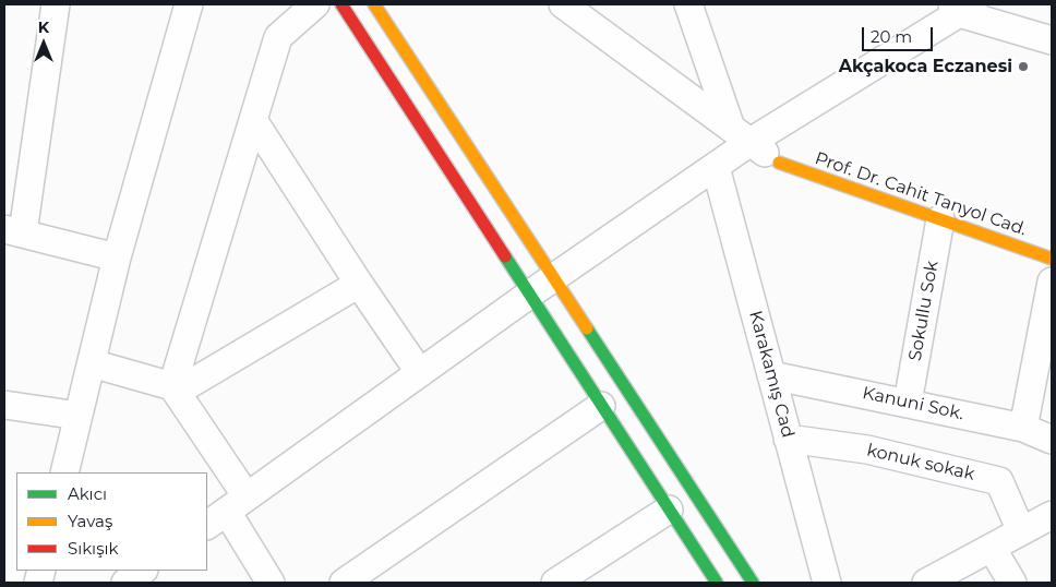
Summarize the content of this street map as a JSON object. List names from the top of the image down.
{
  "streets": {
    "main road": ["Prof. Dr. Cahit Tanyol Cad."],
    "street": [
      "Sokullu Sok",
      "Karakamış Cad",
      "Kanuni Sok.",
      "konuk sokak"
    ]
  },
  "crossings": [
    ["Prof. Dr. Cahit Tanyol Cad.", "Sokullu Sok"],
    ["Sokullu Sok", "Kanuni Sok."],
    ["Karakamış Cad", "Kanuni Sok."],
    ["Karakamış Cad", "konuk sokak"]
  ],
  "places": ["Akçakoca Eczanesi"],
  "legend": ["Akıcı", "Yavaş", "Sıkışık"],
  "scale_bar": "20 m",
  "north": "top"
}
